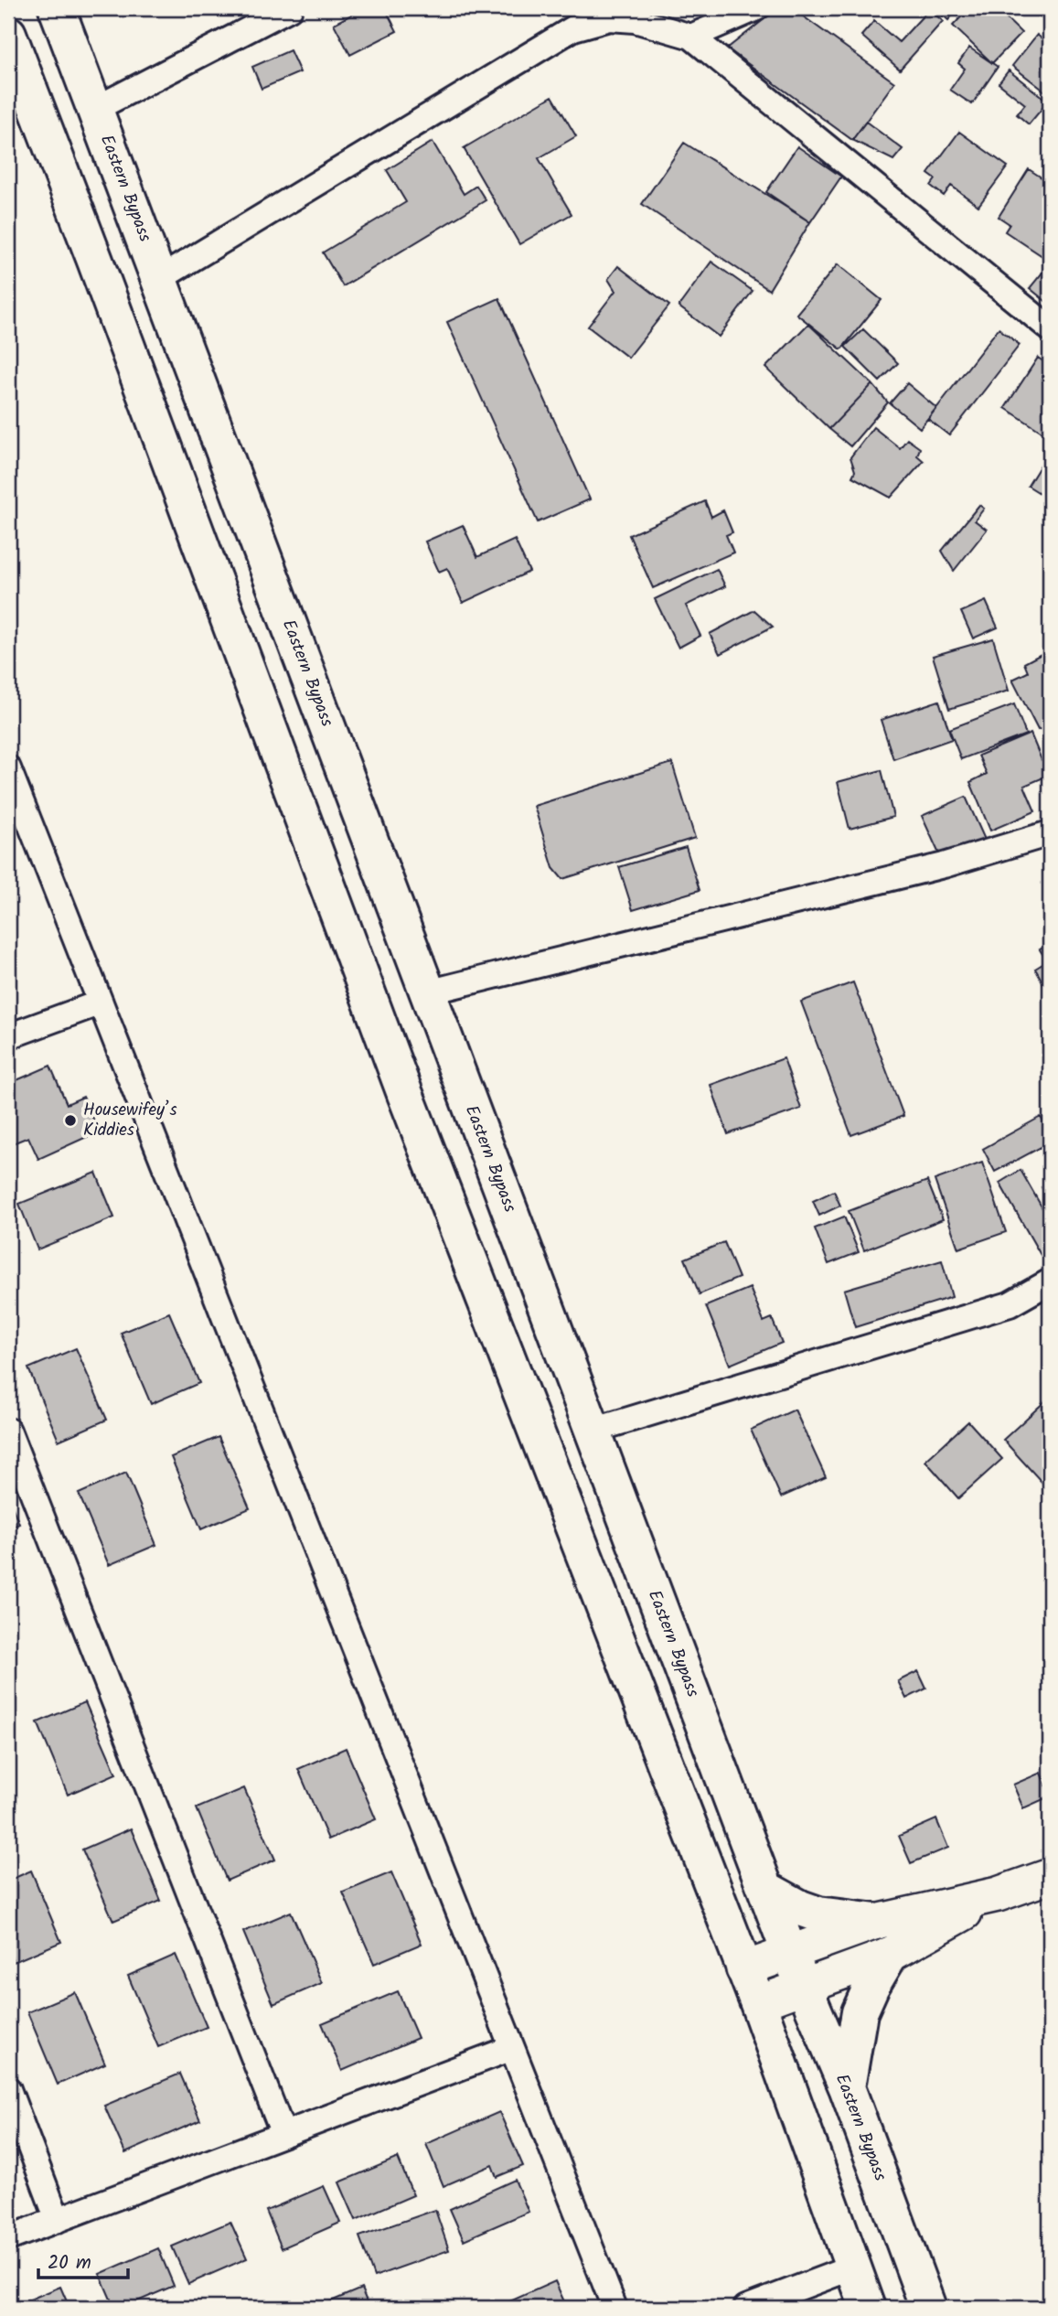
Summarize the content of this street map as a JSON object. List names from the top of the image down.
{
  "streets": {
    "main road": ["Eastern Bypass"]
  },
  "places": ["Housewifey’s Kiddies"],
  "scale_bar": "20 m"
}
